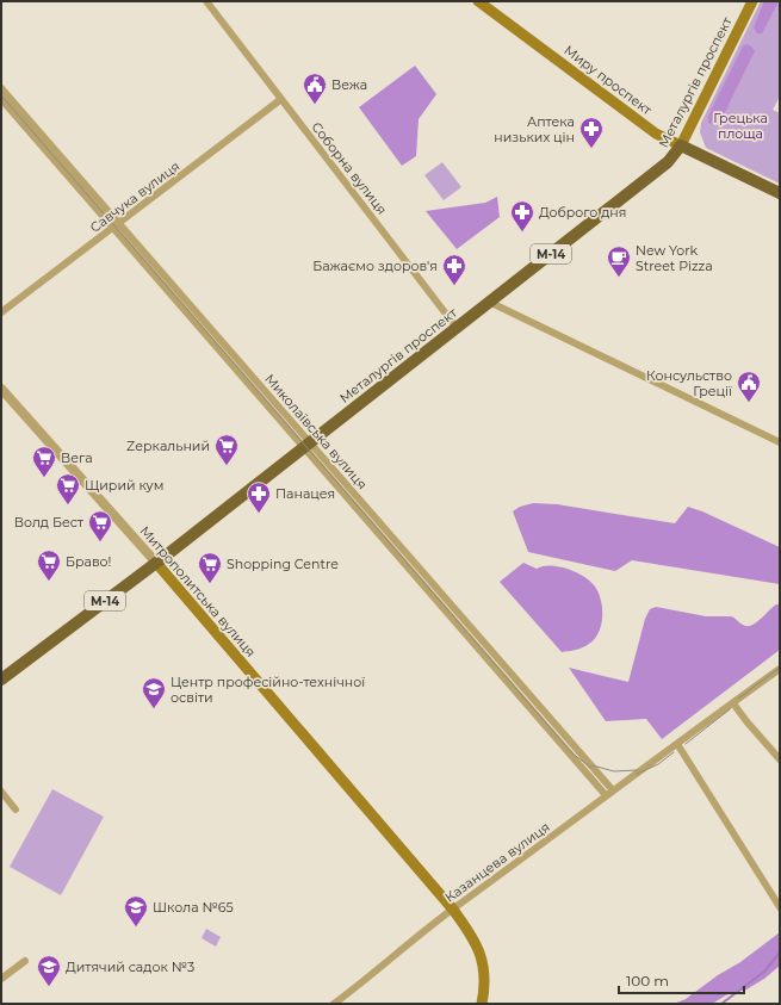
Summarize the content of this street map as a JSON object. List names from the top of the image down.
{
  "streets": {
    "highway": ["Миру проспект", "Металургів проспект", "М-14"],
    "main road": ["Митрополитська вулиця"],
    "street": [
      "Соборна вулиця",
      "Савчука вулиця",
      "Миколаївська вулиця",
      "Казанцева вулиця"
    ]
  },
  "crossings": [
    ["Миру проспект", "Металургів проспект"],
    ["Металургів проспект", "Соборна вулиця"],
    ["Металургів проспект", "Миколаївська вулиця"],
    ["Металургів проспект", "Митрополитська вулиця"],
    ["Соборна вулиця", "Савчука вулиця"],
    ["Савчука вулиця", "Миколаївська вулиця"],
    ["Миколаївська вулиця", "Казанцева вулиця"],
    ["Митрополитська вулиця", "Казанцева вулиця"]
  ],
  "parks": ["Грецька площа"],
  "places": {
    "public building": ["Вежа", "Консульство Греції"],
    "pharmacy": [
      "Аптека низьких цін",
      "Доброго дня",
      "Бажаємо здоров'я",
      "Панацея"
    ],
    "cafe": ["New York Street Pizza"],
    "supermarket": [
      "Zеркальний",
      "Вега",
      "Щирий кум",
      "Волд Бест",
      "Браво!",
      "Shopping Centre"
    ],
    "school or university": ["Центр професійно-технічної освіти", "Школа №65", "Дитячий садок №3"]
  },
  "scale_bar": "100 m"
}
